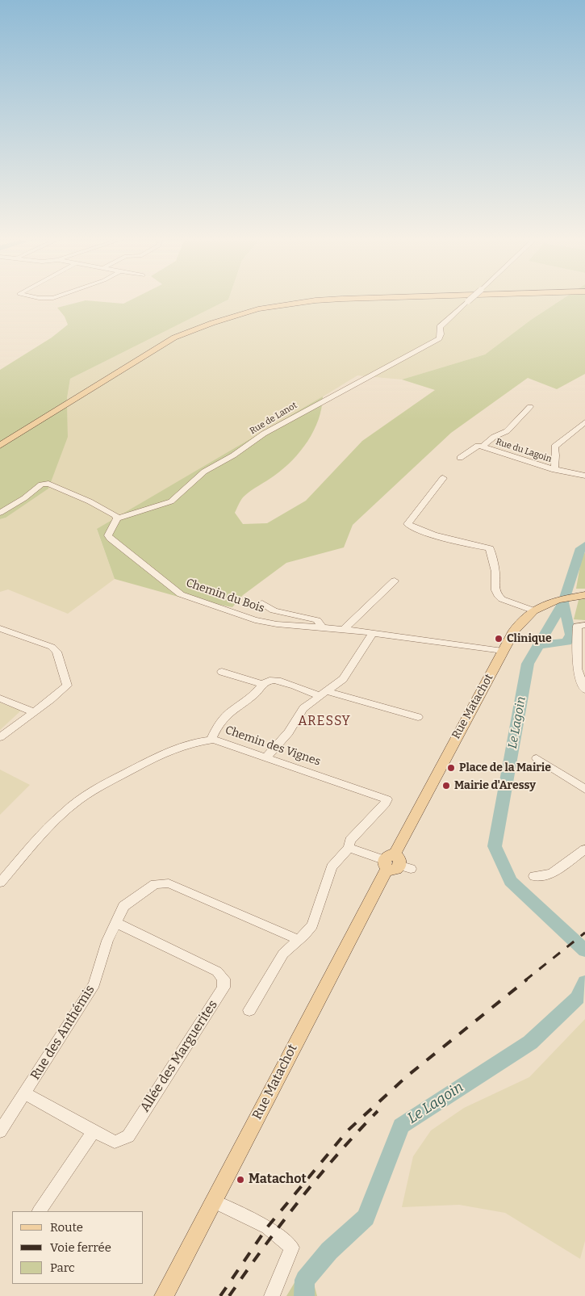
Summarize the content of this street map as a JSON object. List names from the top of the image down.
{
  "streets": {
    "main road": ["Rue Matachot"],
    "street": [
      "Rue de Lanot",
      "Rue du Lagoin",
      "Chemin du Bois",
      "Chemin des Vignes",
      "Rue des Anthémis",
      "Allée des Marguerites"
    ]
  },
  "crossings": [
    ["Rue de Lanot", "Chemin du Bois"],
    ["Chemin du Bois", "Rue Matachot"],
    ["Rue des Anthémis", "Allée des Marguerites"]
  ],
  "districts": ["ARESSY"],
  "water": ["Le Lagoin"],
  "places": [
    "Clinique",
    "Place de la Mairie",
    "Mairie d'Aressy",
    "Matachot"
  ],
  "legend": ["Route", "Voie ferrée", "Parc"]
}
